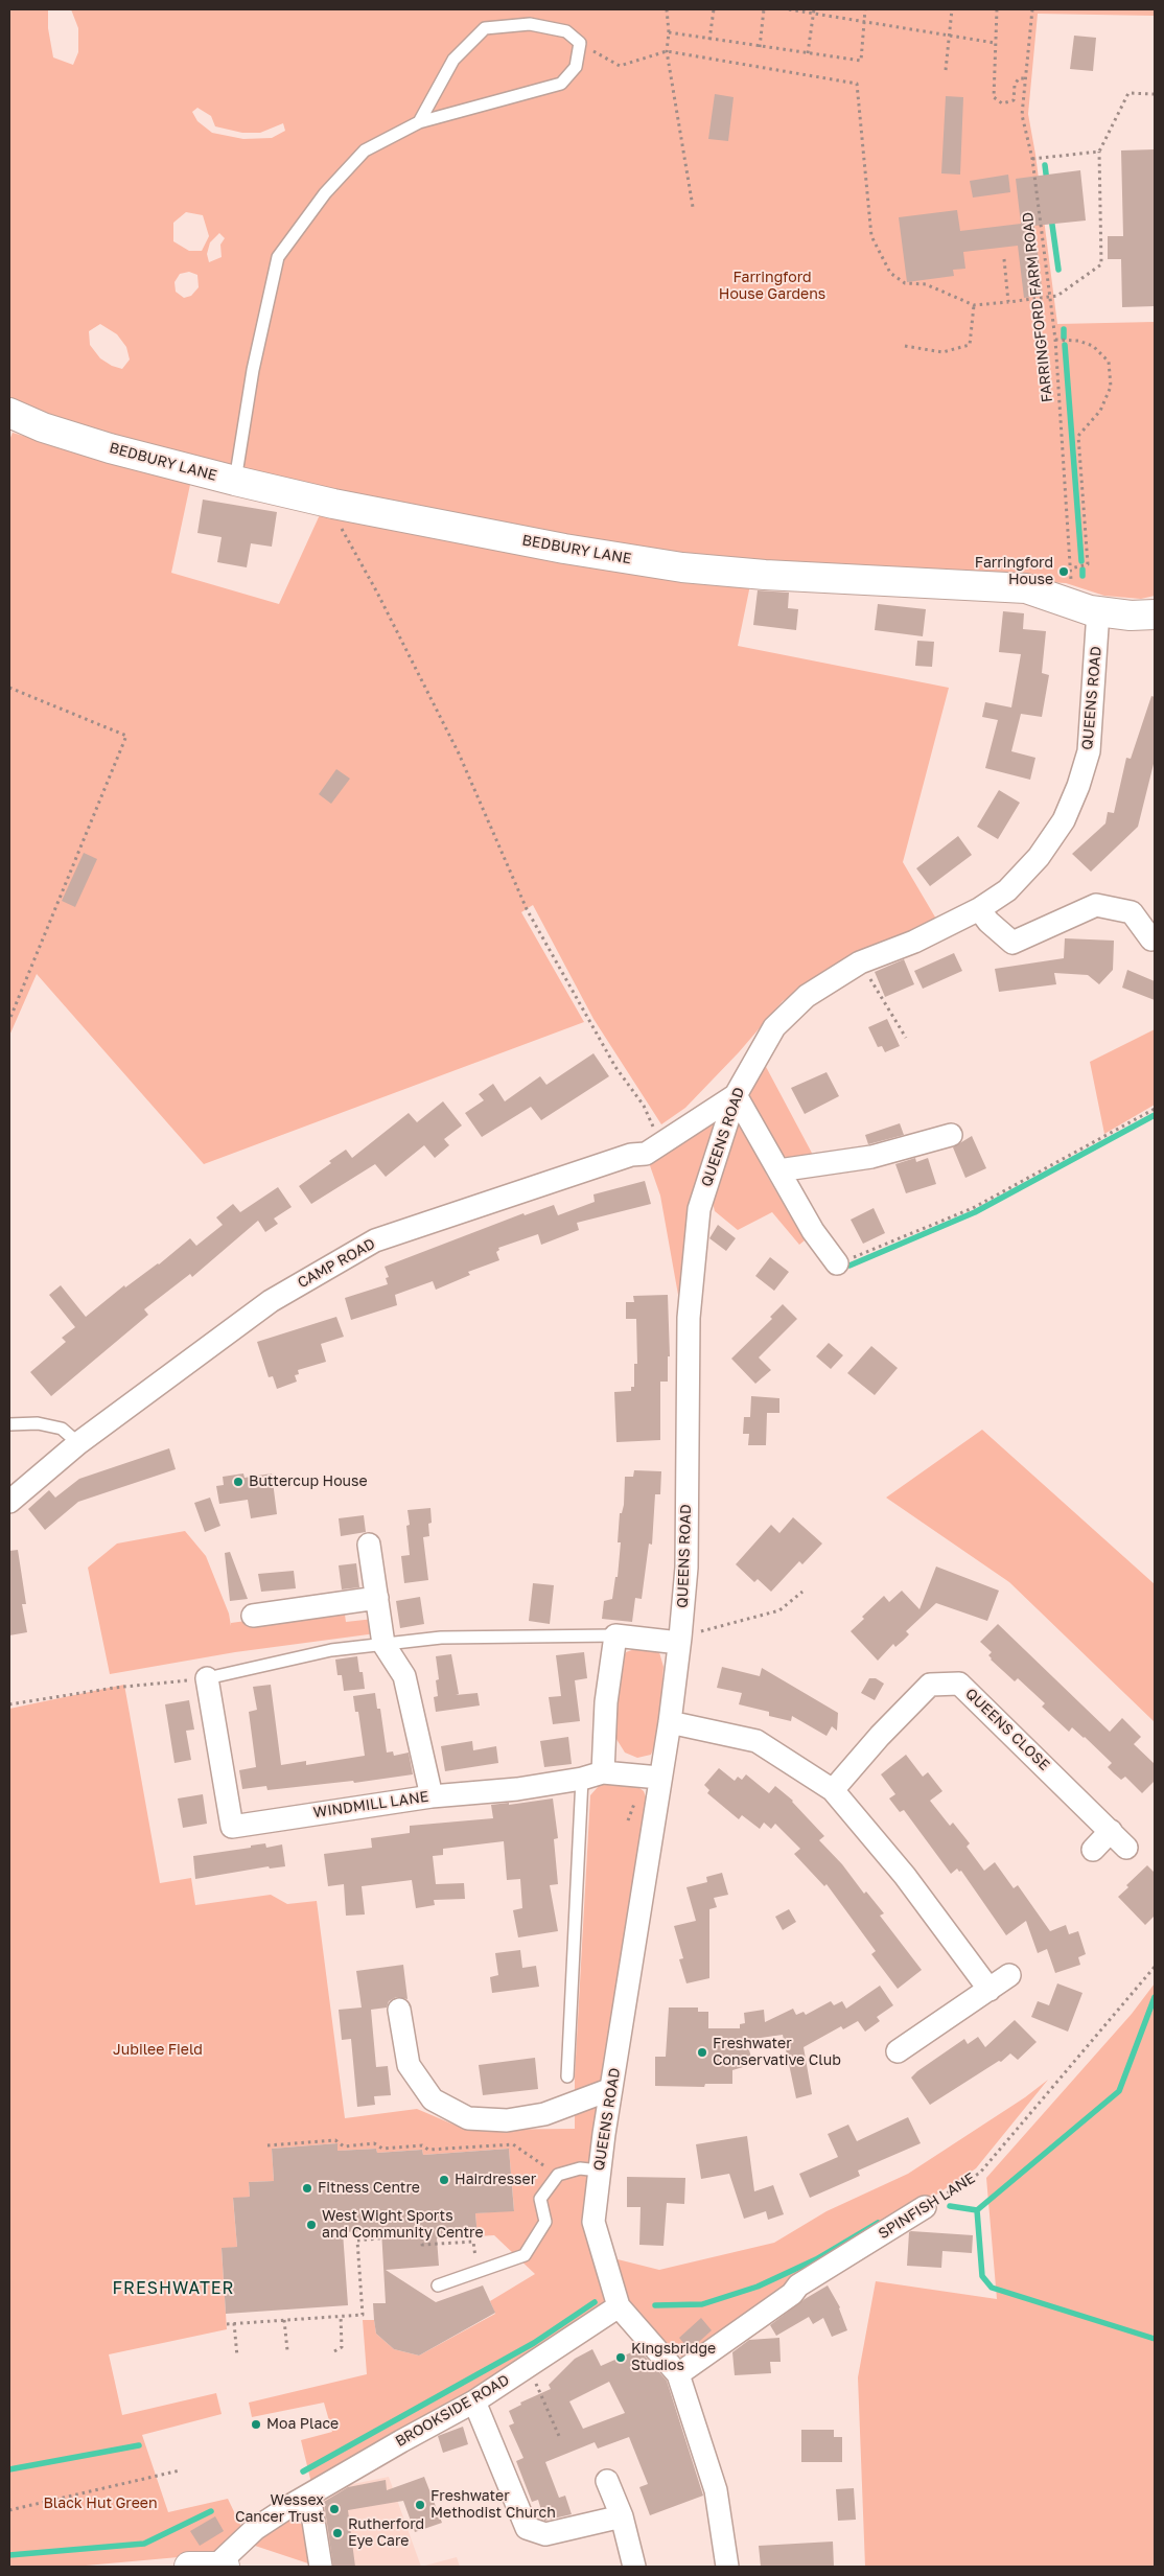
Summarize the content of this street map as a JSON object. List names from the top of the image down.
{
  "streets": {
    "street": [
      "BEDBURY LANE",
      "QUEENS ROAD",
      "CAMP ROAD",
      "QUEENS CLOSE",
      "WINDMILL LANE",
      "SPINFISH LANE",
      "BROOKSIDE ROAD"
    ],
    "path": ["FARRINGFORD FARM ROAD"]
  },
  "crossings": [
    ["FARRINGFORD FARM ROAD", "BEDBURY LANE"],
    ["BEDBURY LANE", "QUEENS ROAD"],
    ["QUEENS ROAD", "CAMP ROAD"],
    ["QUEENS ROAD", "WINDMILL LANE"],
    ["QUEENS ROAD", "SPINFISH LANE"],
    ["QUEENS ROAD", "BROOKSIDE ROAD"]
  ],
  "districts": ["FRESHWATER"],
  "parks": ["Farringford House Gardens", "Jubilee Field", "Black Hut Green"],
  "places": [
    "Farringford House",
    "Buttercup House",
    "Freshwater Conservative Club",
    "Hairdresser",
    "Fitness Centre",
    "West Wight Sports and Community Centre",
    "Kingsbridge Studios",
    "Moa Place",
    "Freshwater Methodist Church",
    "Wessex Cancer Trust",
    "Rutherford Eye Care"
  ]
}
